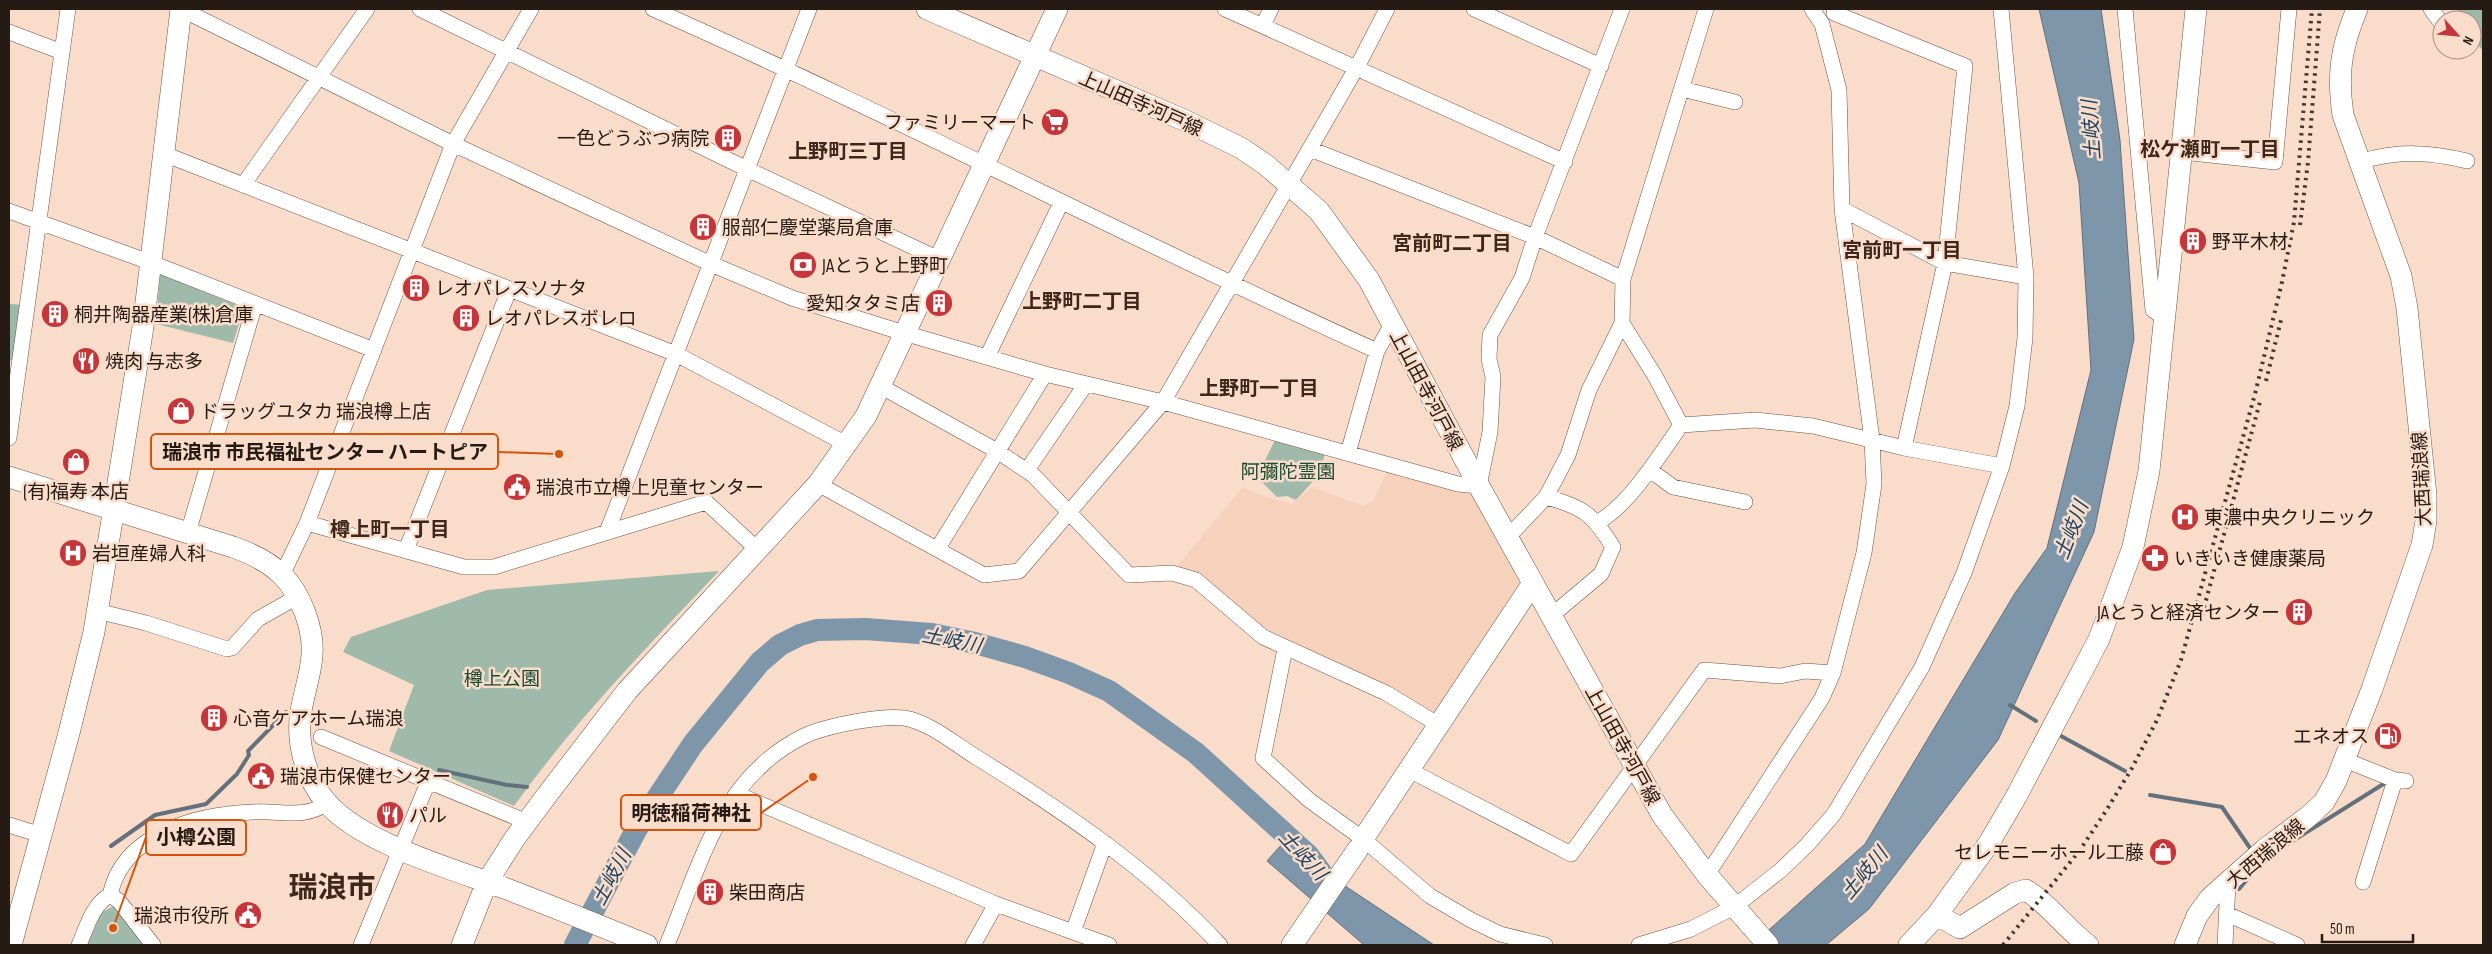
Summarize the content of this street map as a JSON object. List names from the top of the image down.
{
  "streets": {
    "street": ["上山田寺河戸線", "大西瑞浪線"]
  },
  "districts": [
    "松ケ瀬町一丁目",
    "上野町三丁目",
    "宮前町二丁目",
    "宮前町一丁目",
    "上野町二丁目",
    "上野町一丁目",
    "樽上町一丁目",
    "瑞浪市"
  ],
  "water": ["土岐川"],
  "parks": ["阿彌陀霊園", "樽上公園"],
  "places": {
    "supermarket": ["ファミリーマート"],
    "building": [
      "一色どうぶつ病院",
      "服部仁慶堂薬局倉庫",
      "野平木材",
      "レオパレスソナタ",
      "愛知タタミ店",
      "桐井陶器産業(株)倉庫",
      "レオパレスボレロ",
      "JAとうと経済センター",
      "心音ケアホーム瑞浪",
      "柴田商店"
    ],
    "bank": ["JAとうと上野町"],
    "restaurant": ["焼肉 与志多", "パル"],
    "shop": ["ドラッグユタカ 瑞浪樽上店", "(有)福寿 本店", "セレモニーホール工藤"],
    "other": ["瑞浪市 市民福祉センター ハートピア", "明徳稲荷神社", "小樽公園"],
    "public building": ["瑞浪市立樽上児童センター", "瑞浪市保健センター", "瑞浪市役所"],
    "hospital": ["東濃中央クリニック", "岩垣産婦人科"],
    "pharmacy": ["いきいき健康薬局"],
    "fuel station": ["エネオス"]
  },
  "scale_bar": "50 m",
  "north": "bottom right"
}
